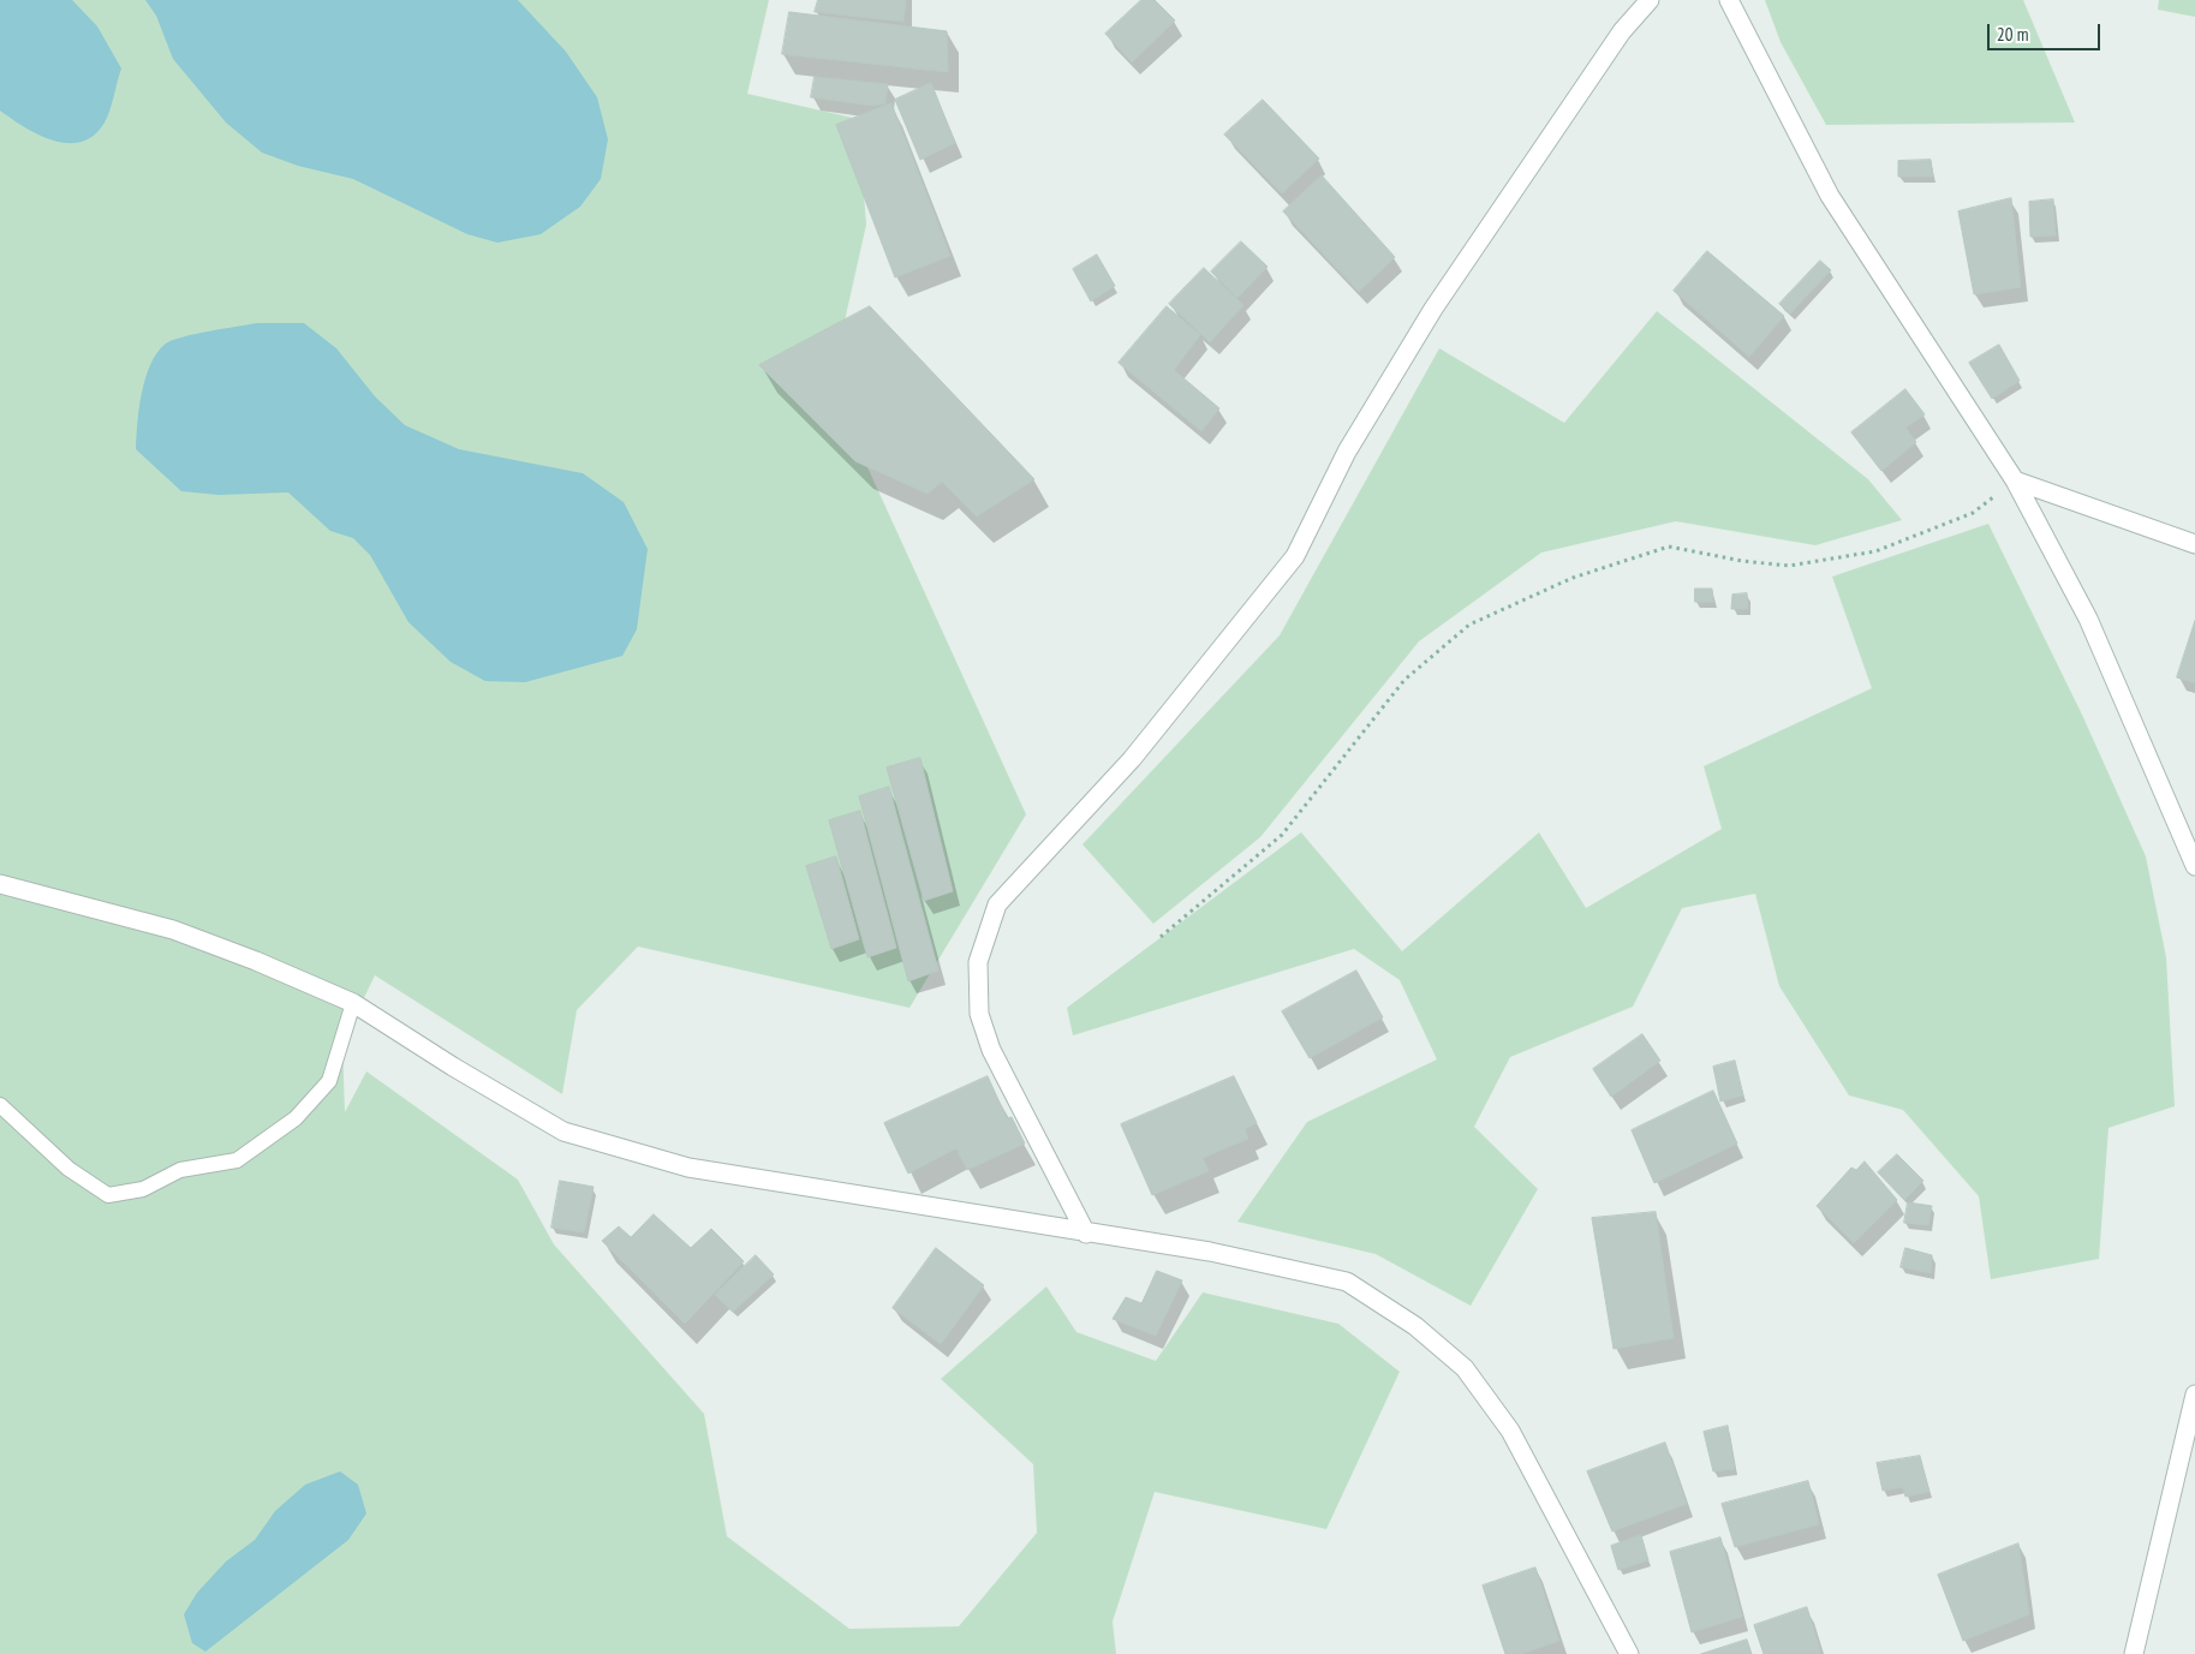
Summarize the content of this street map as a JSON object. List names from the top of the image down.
{
  "scale_bar": "20 m"
}
